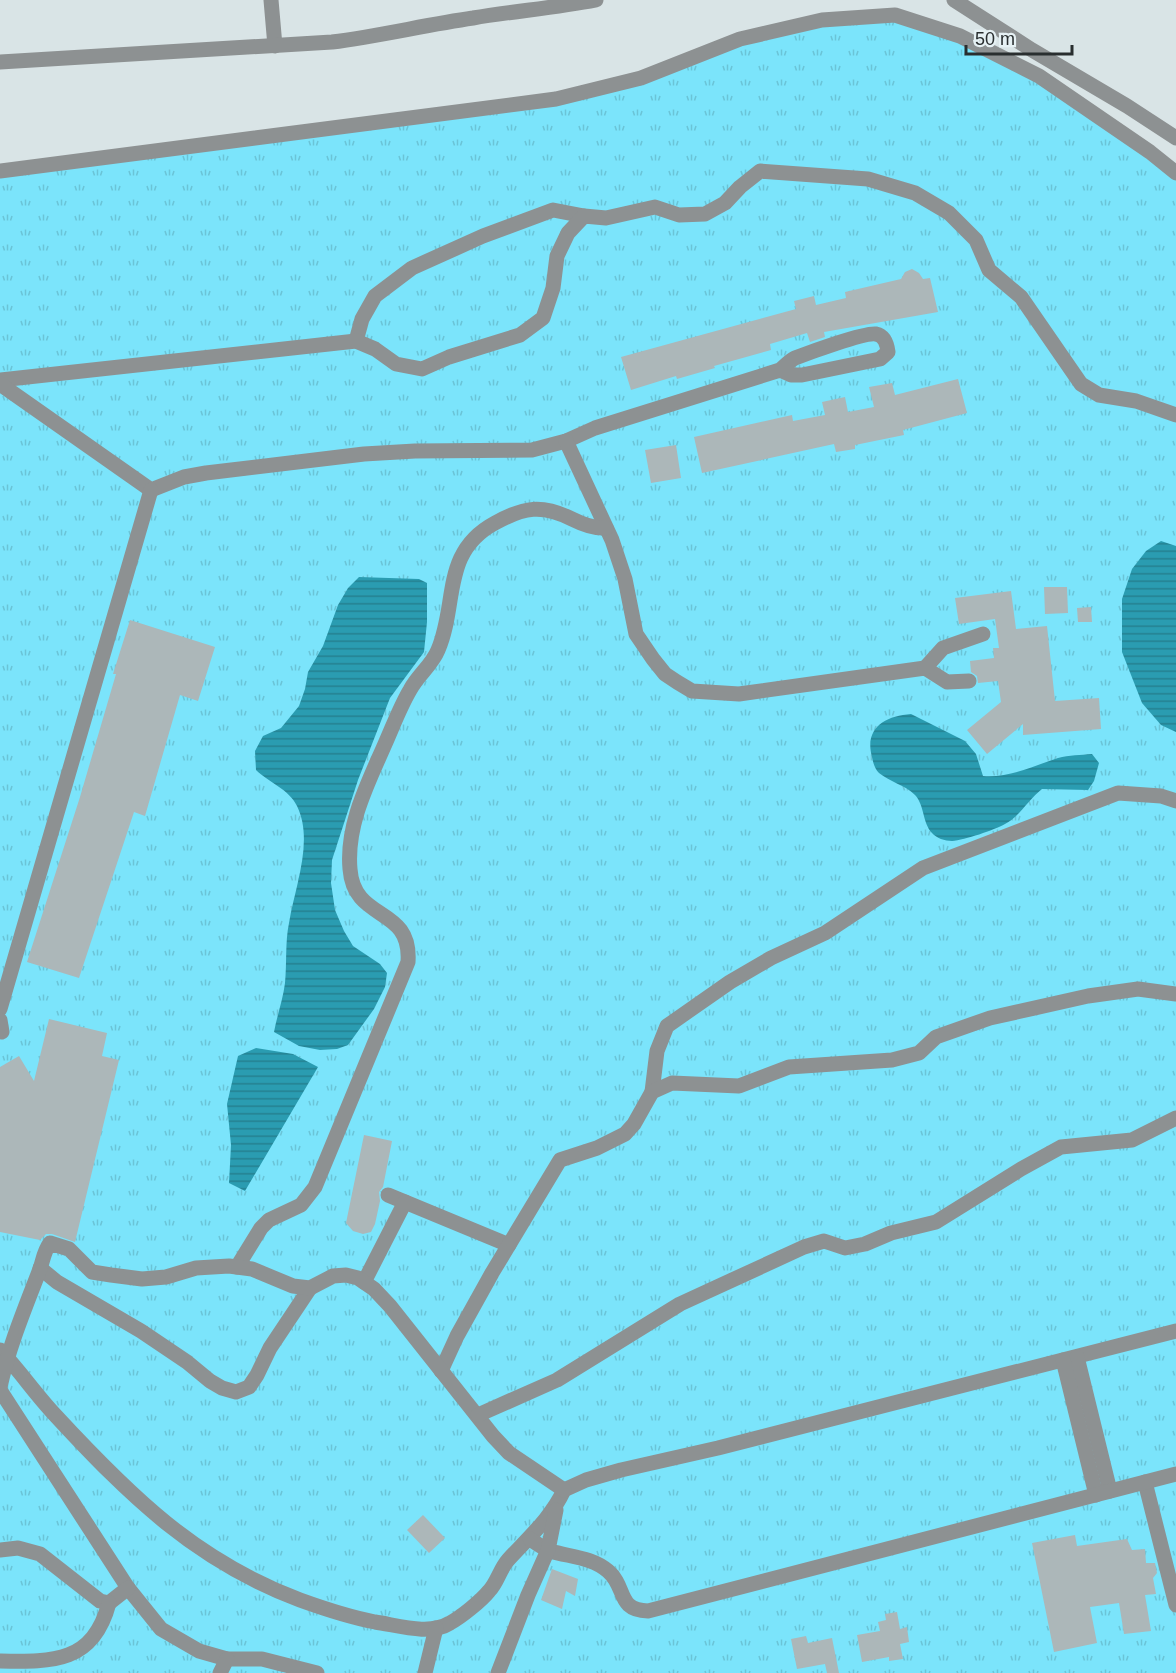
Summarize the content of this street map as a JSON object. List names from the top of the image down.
{
  "scale_bar": "50 m"
}
